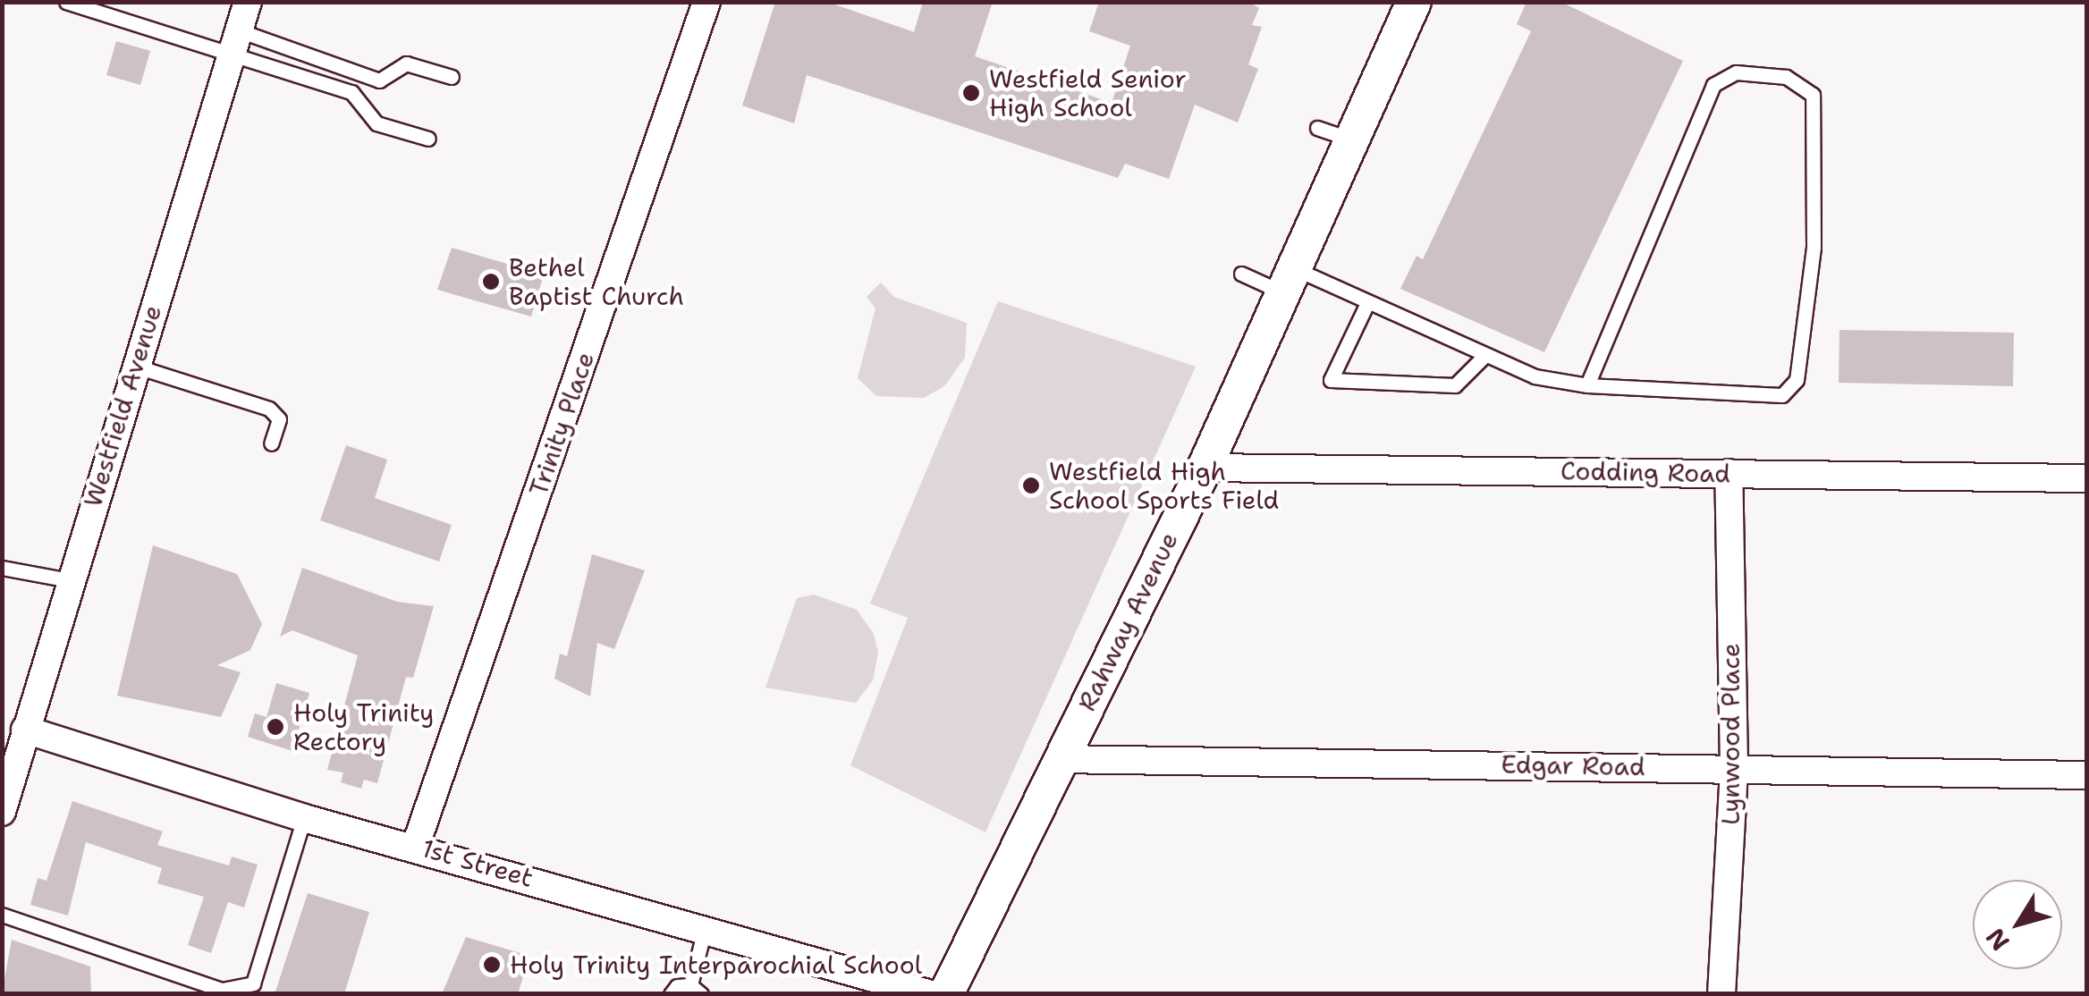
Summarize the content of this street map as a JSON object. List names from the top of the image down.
{
  "streets": {
    "street": [
      "Westfield Avenue",
      "Trinity Place",
      "Codding Road",
      "Rahway Avenue",
      "Lynwood Place",
      "Edgar Road",
      "1st Street"
    ]
  },
  "crossings": [
    ["Westfield Avenue", "1st Street"],
    ["Trinity Place", "1st Street"],
    ["Codding Road", "Rahway Avenue"],
    ["Codding Road", "Lynwood Place"],
    ["Rahway Avenue", "Edgar Road"],
    ["Lynwood Place", "Edgar Road"]
  ],
  "places": [
    "Westfield Senior High School",
    "Bethel Baptist Church",
    "Westfield High School Sports Field",
    "Holy Trinity Rectory",
    "Holy Trinity Interparochial School"
  ],
  "north": "bottom left"
}
